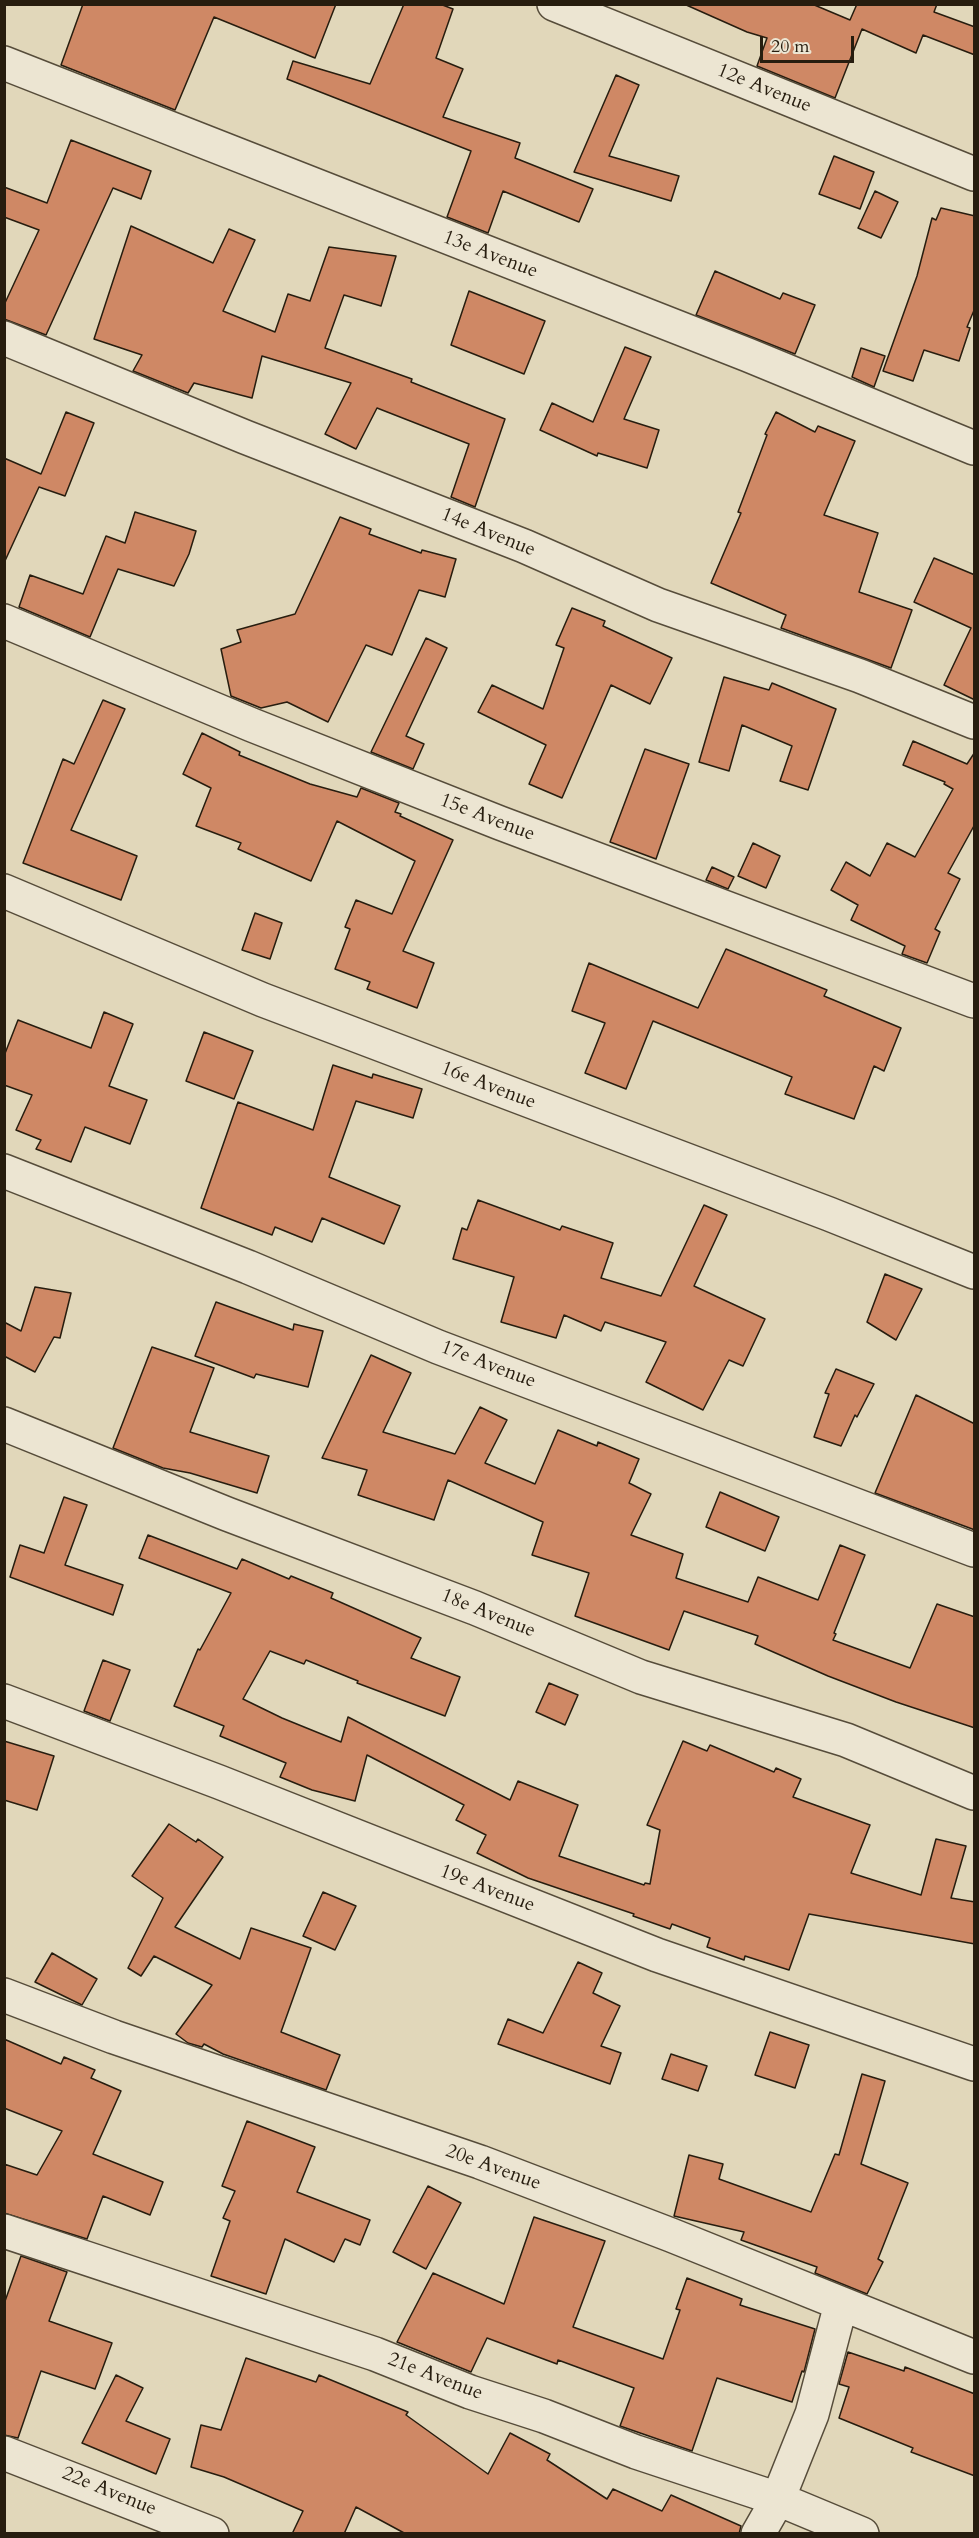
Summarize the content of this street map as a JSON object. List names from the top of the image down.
{
  "streets": {
    "street": [
      "12e Avenue",
      "13e Avenue",
      "14e Avenue",
      "15e Avenue",
      "16e Avenue",
      "17e Avenue",
      "18e Avenue",
      "19e Avenue",
      "20e Avenue",
      "21e Avenue",
      "22e Avenue"
    ]
  },
  "scale_bar": "20 m"
}
